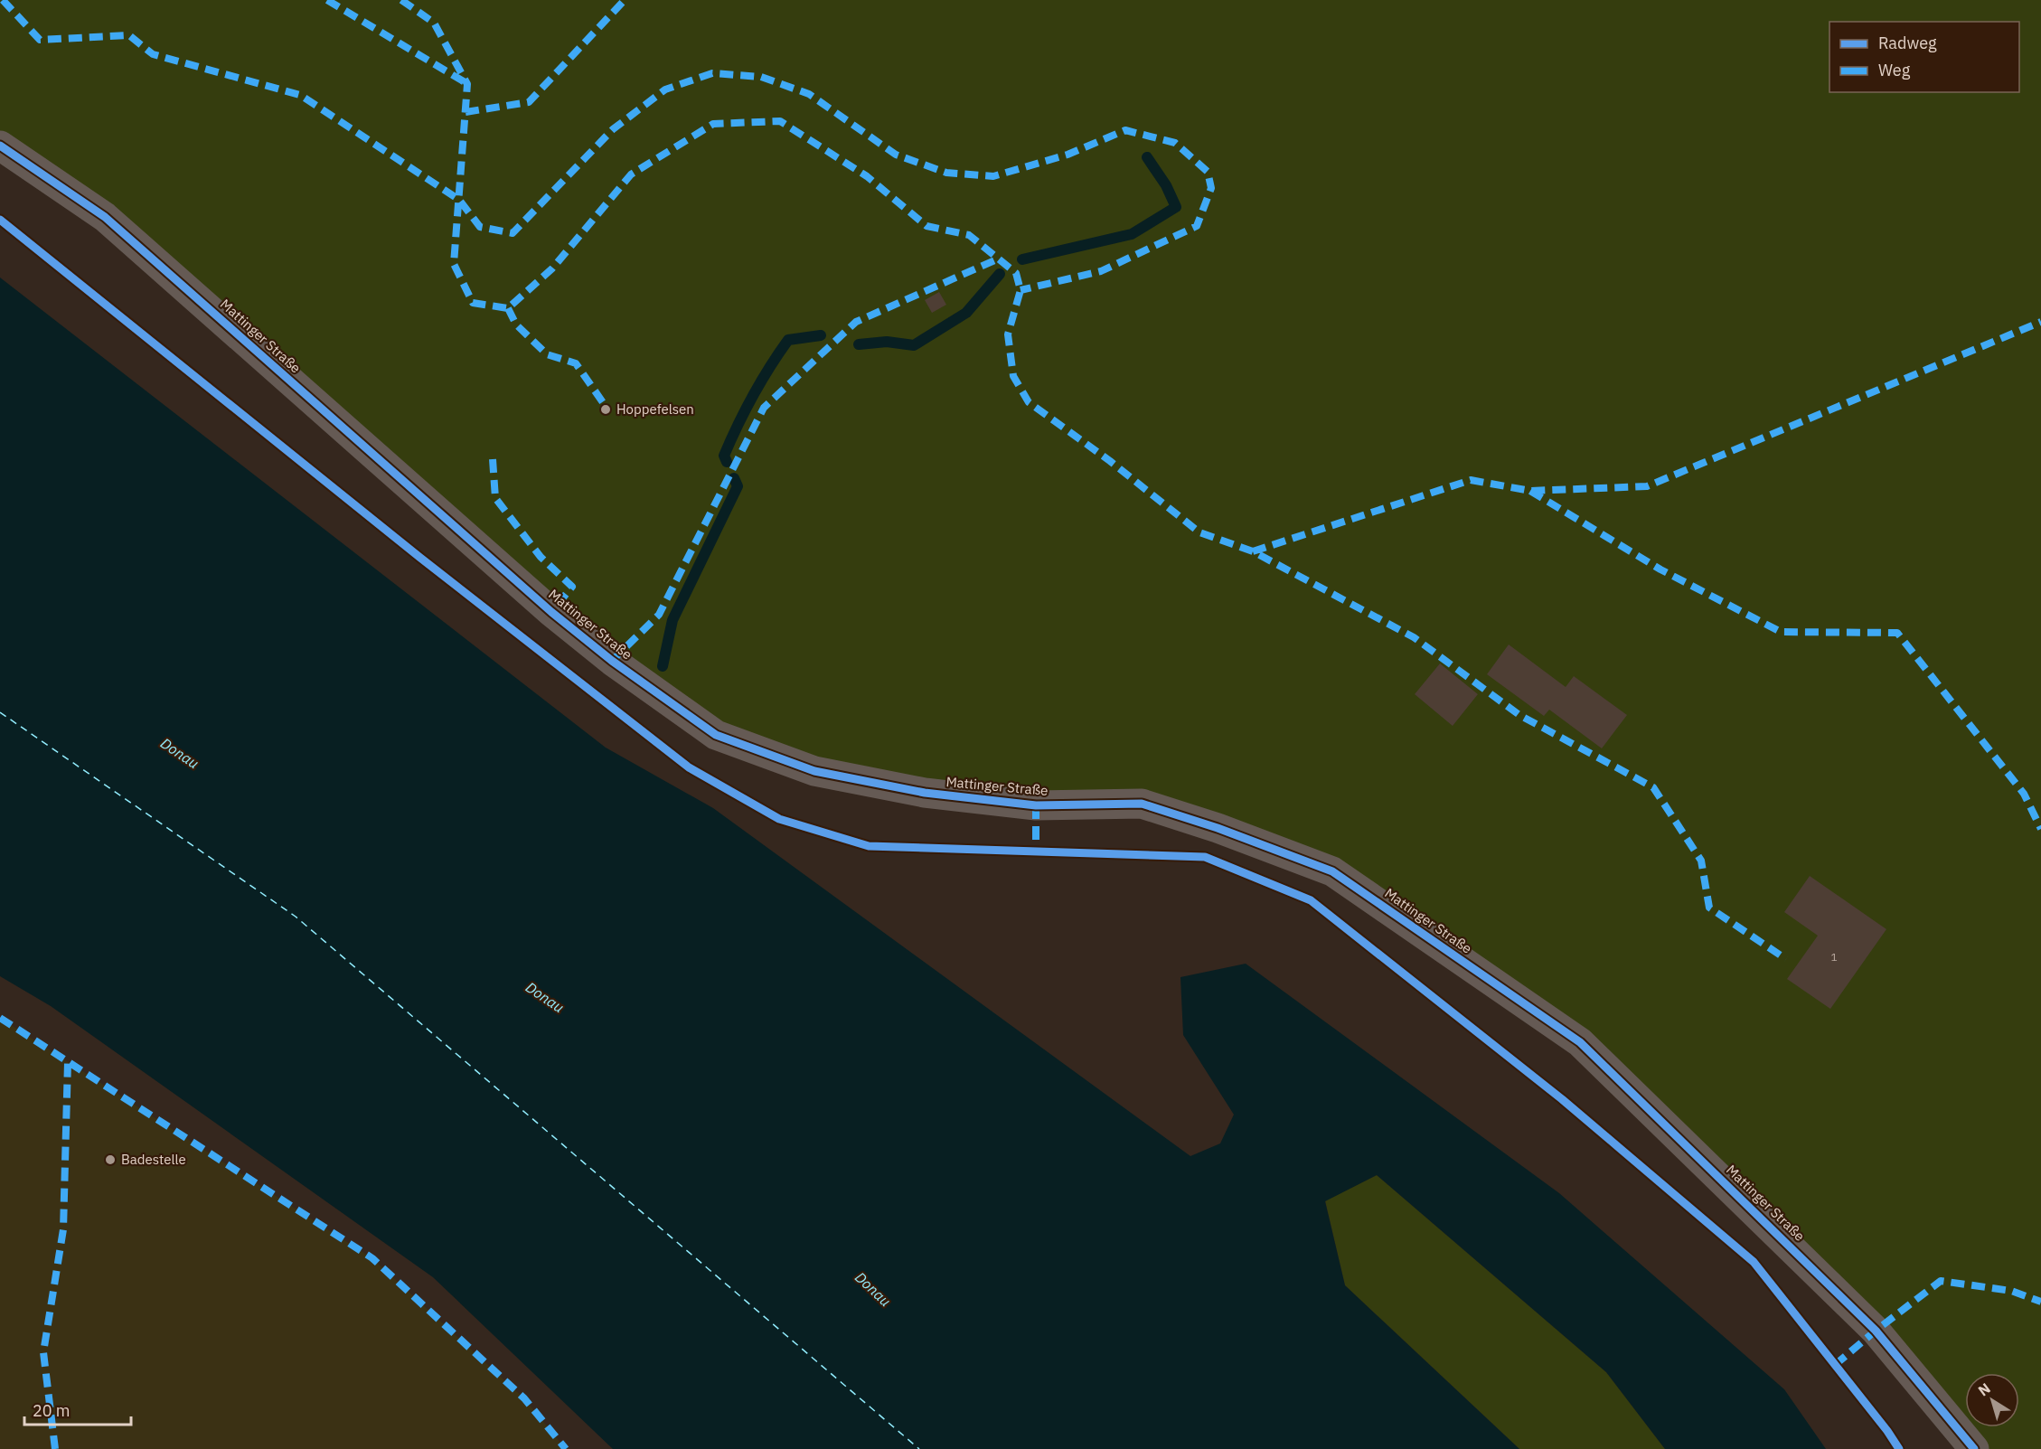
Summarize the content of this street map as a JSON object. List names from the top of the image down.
{
  "streets": {
    "street": ["Mattinger Straße"]
  },
  "water": ["Donau"],
  "places": ["Hoppefelsen", "Badestelle"],
  "house_numbers": ["1"],
  "legend": ["Radweg", "Weg"],
  "scale_bar": "20 m",
  "north": "top left"
}
